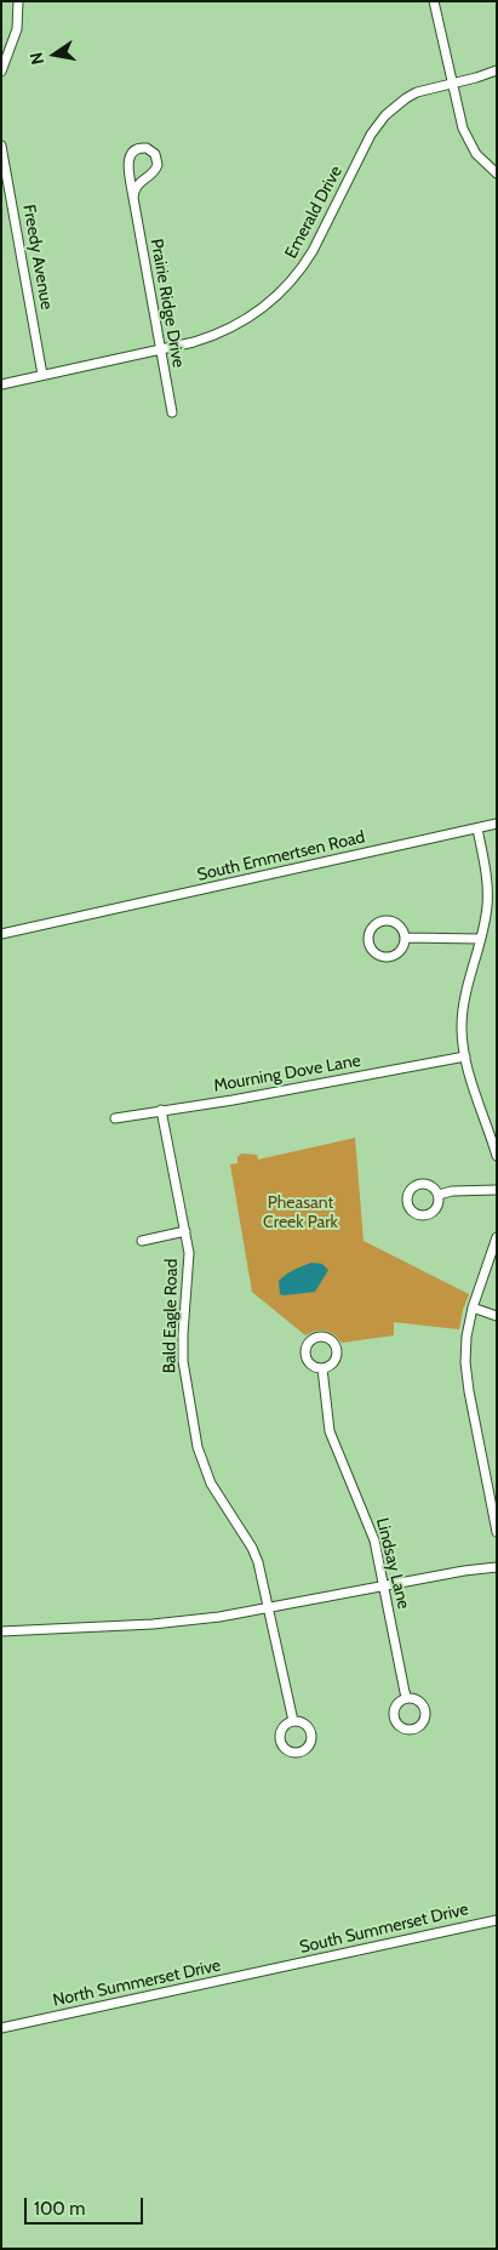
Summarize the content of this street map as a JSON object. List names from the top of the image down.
{
  "streets": {
    "street": [
      "Emerald Drive",
      "Freedy Avenue",
      "Prairie Ridge Drive",
      "South Emmertsen Road",
      "Mourning Dove Lane",
      "Bald Eagle Road",
      "Lindsay Lane",
      "South Summerset Drive",
      "North Summerset Drive"
    ]
  },
  "crossings": [
    ["Emerald Drive", "Freedy Avenue"],
    ["Emerald Drive", "Prairie Ridge Drive"],
    ["Mourning Dove Lane", "Bald Eagle Road"],
    ["South Summerset Drive", "North Summerset Drive"]
  ],
  "parks": ["Pheasant Creek Park"],
  "scale_bar": "100 m",
  "north": "left"
}
